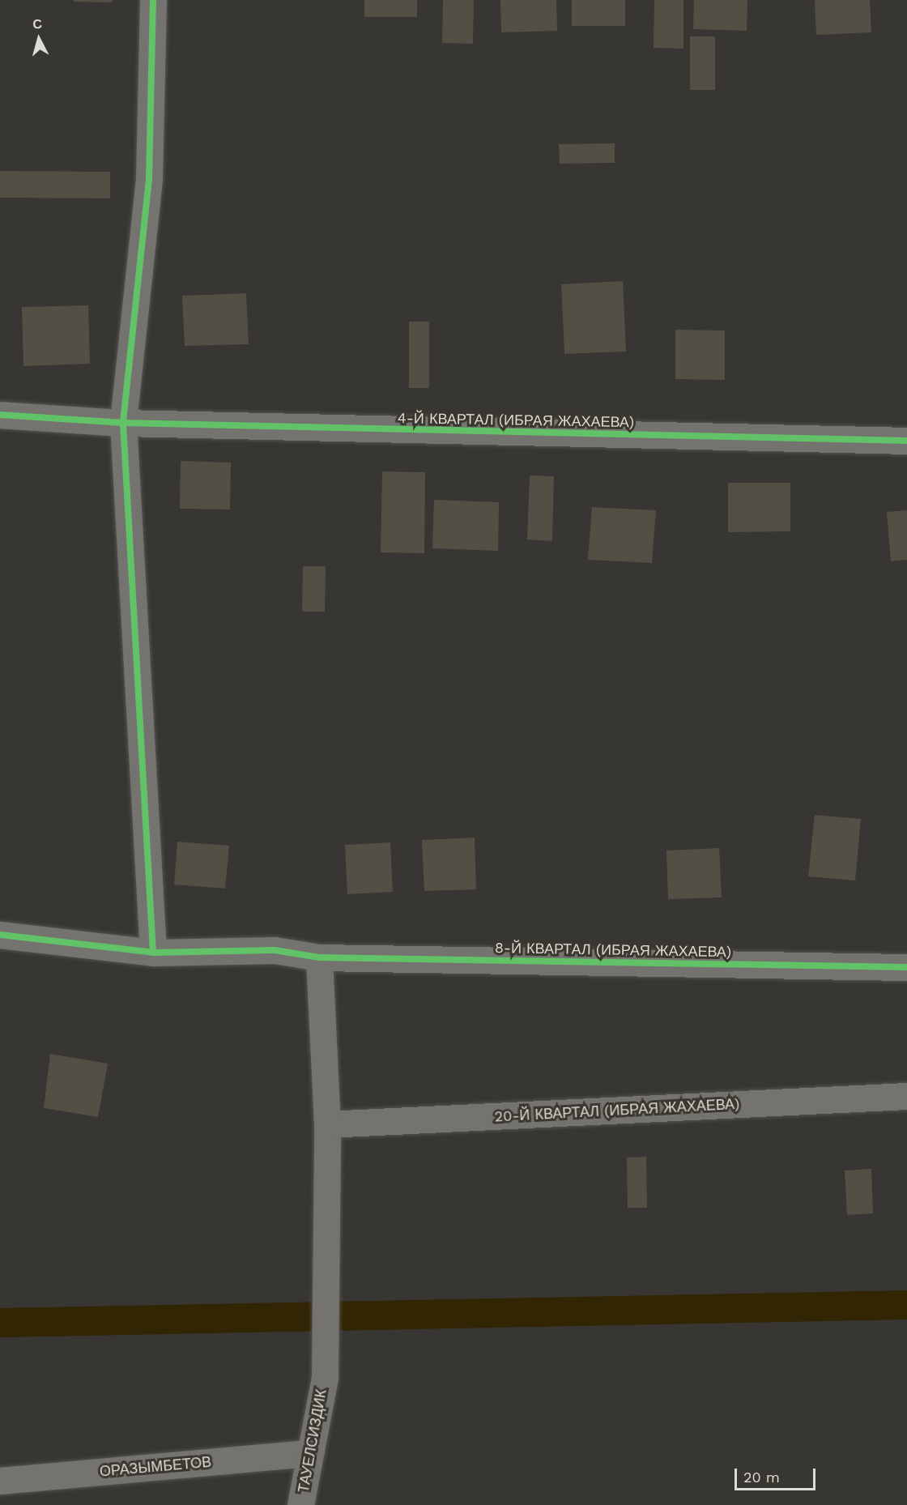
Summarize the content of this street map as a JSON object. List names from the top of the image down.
{
  "streets": {
    "street": [
      "4-Й КВАРТАЛ (ИБРАЯ ЖАХАЕВА)",
      "8-Й КВАРТАЛ (ИБРАЯ ЖАХАЕВА)",
      "20-Й КВАРТАЛ (ИБРАЯ ЖАХАЕВА)",
      "ТАУЕЛСИЗДИК",
      "ОРАЗЫМБЕТОВ"
    ]
  },
  "crossings": [
    ["8-Й КВАРТАЛ (ИБРАЯ ЖАХАЕВА)", "ТАУЕЛСИЗДИК"],
    ["20-Й КВАРТАЛ (ИБРАЯ ЖАХАЕВА)", "ТАУЕЛСИЗДИК"],
    ["ТАУЕЛСИЗДИК", "ОРАЗЫМБЕТОВ"]
  ],
  "scale_bar": "20 m",
  "north": "top"
}
